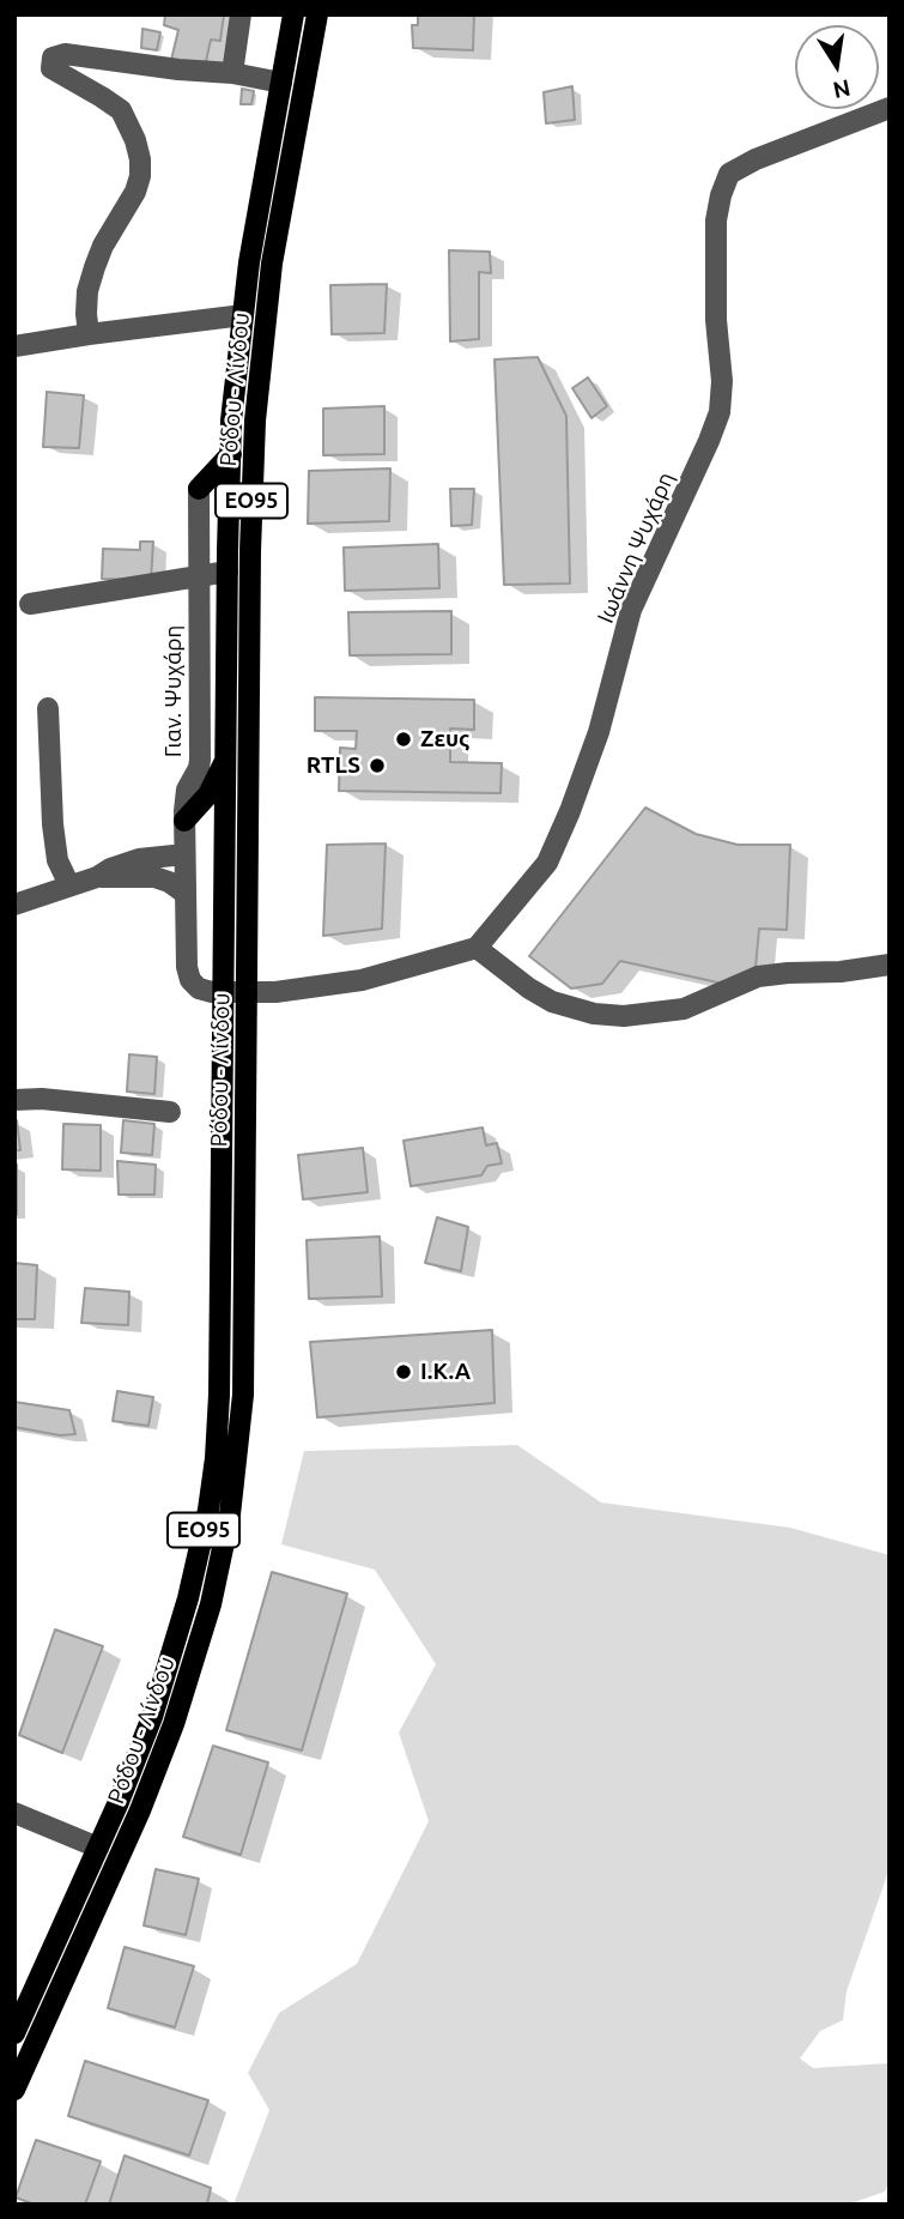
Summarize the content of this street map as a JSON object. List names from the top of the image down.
{
  "streets": {
    "main road": ["Ρόδου - Λίνδου", "ΕΟ95"],
    "street": ["Ιωάννη Ψυχάρη", "Γιαν. Ψυχάρη"]
  },
  "crossings": [
    ["Ρόδου - Λίνδου", "Γιαν. Ψυχάρη"]
  ],
  "places": ["Ζευς", "RTLS", "Ι.Κ.Α"],
  "north": "bottom"
}
